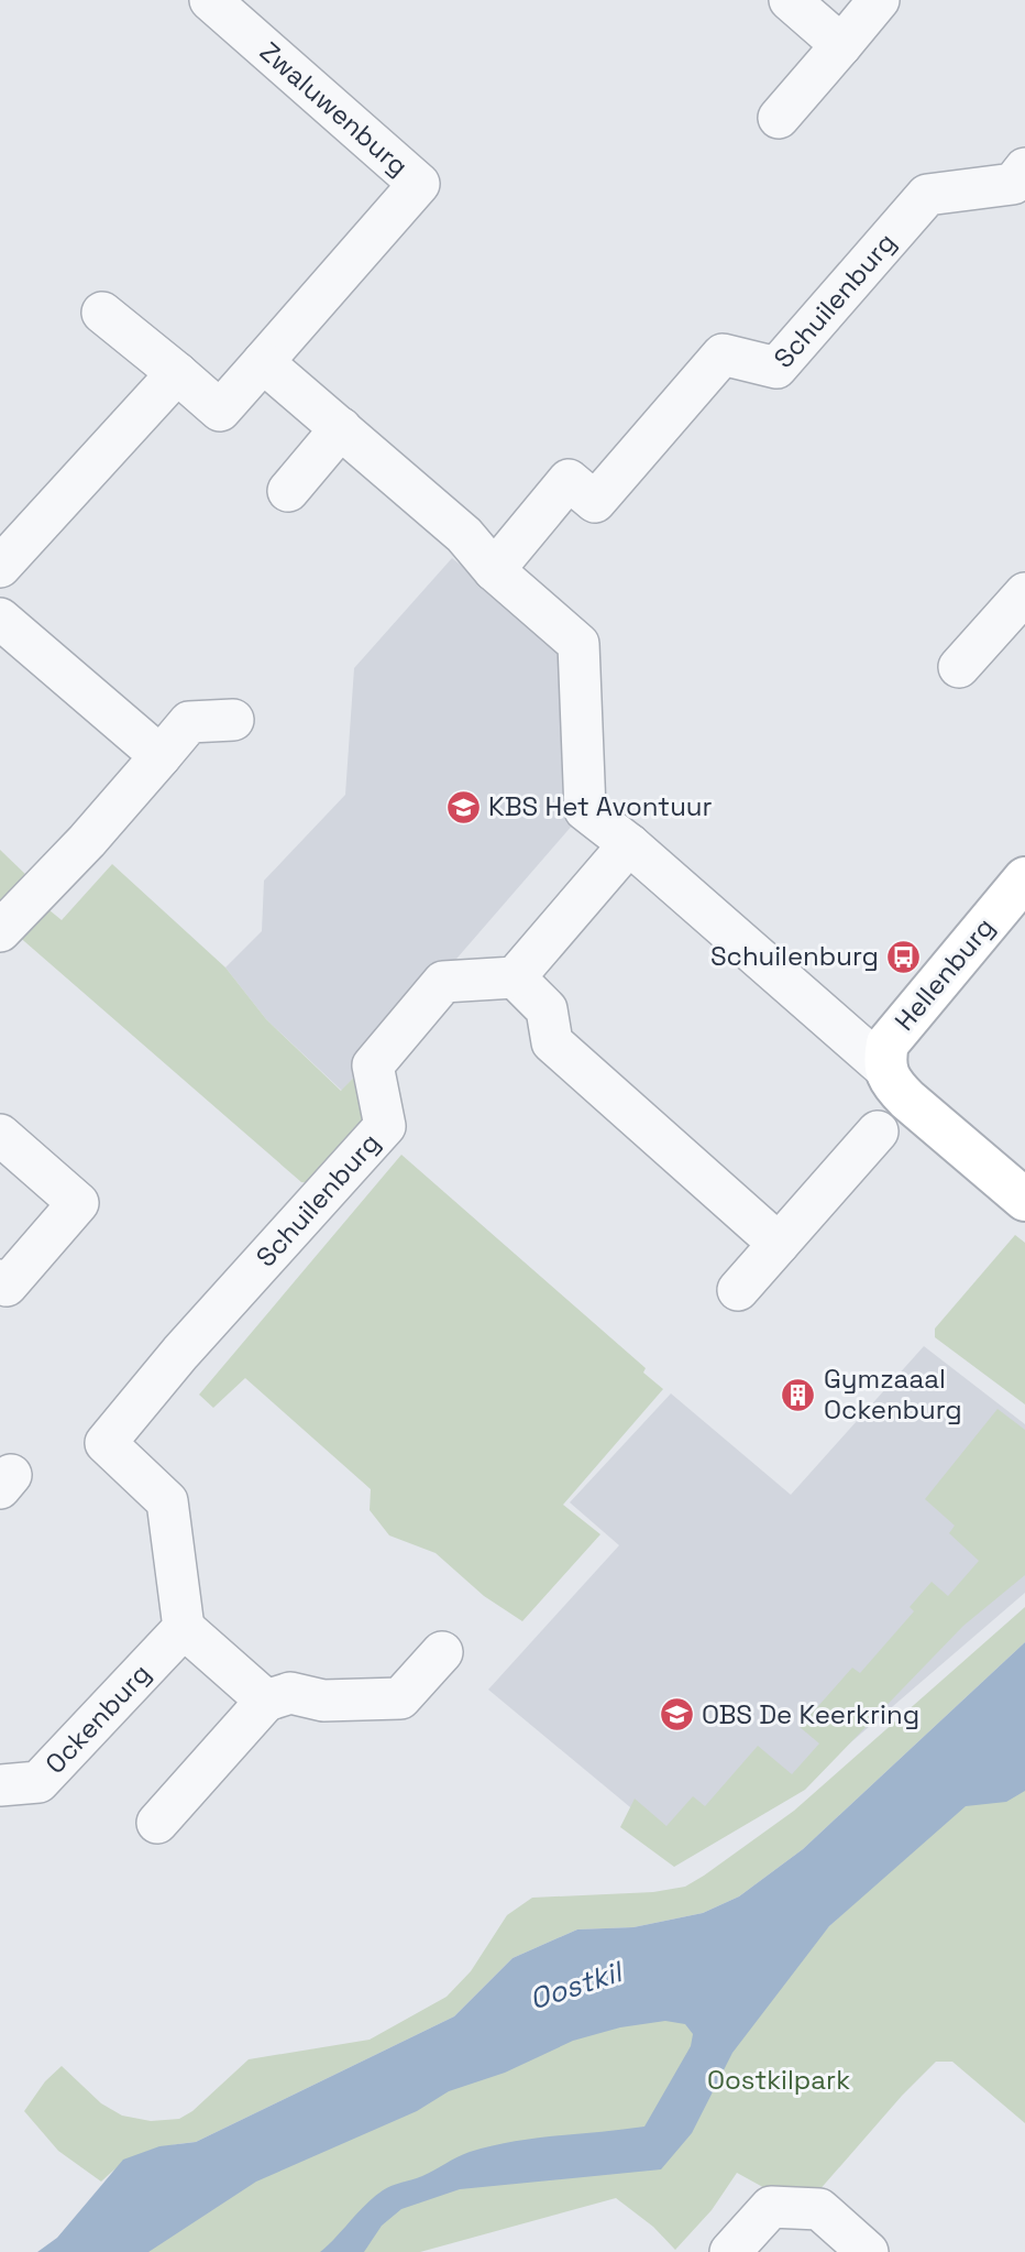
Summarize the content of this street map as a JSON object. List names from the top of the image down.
{
  "streets": {
    "street": [
      "Zwaluwenburg",
      "Schuilenburg",
      "Hellenburg",
      "Ockenburg"
    ]
  },
  "crossings": [
    ["Schuilenburg", "Ockenburg"]
  ],
  "water": ["Oostkil"],
  "parks": ["Oostkilpark"],
  "places": {
    "school or university": ["KBS Het Avontuur", "OBS De Keerkring"],
    "bus stop": ["Schuilenburg"],
    "building": ["Gymzaaal Ockenburg"]
  }
}
